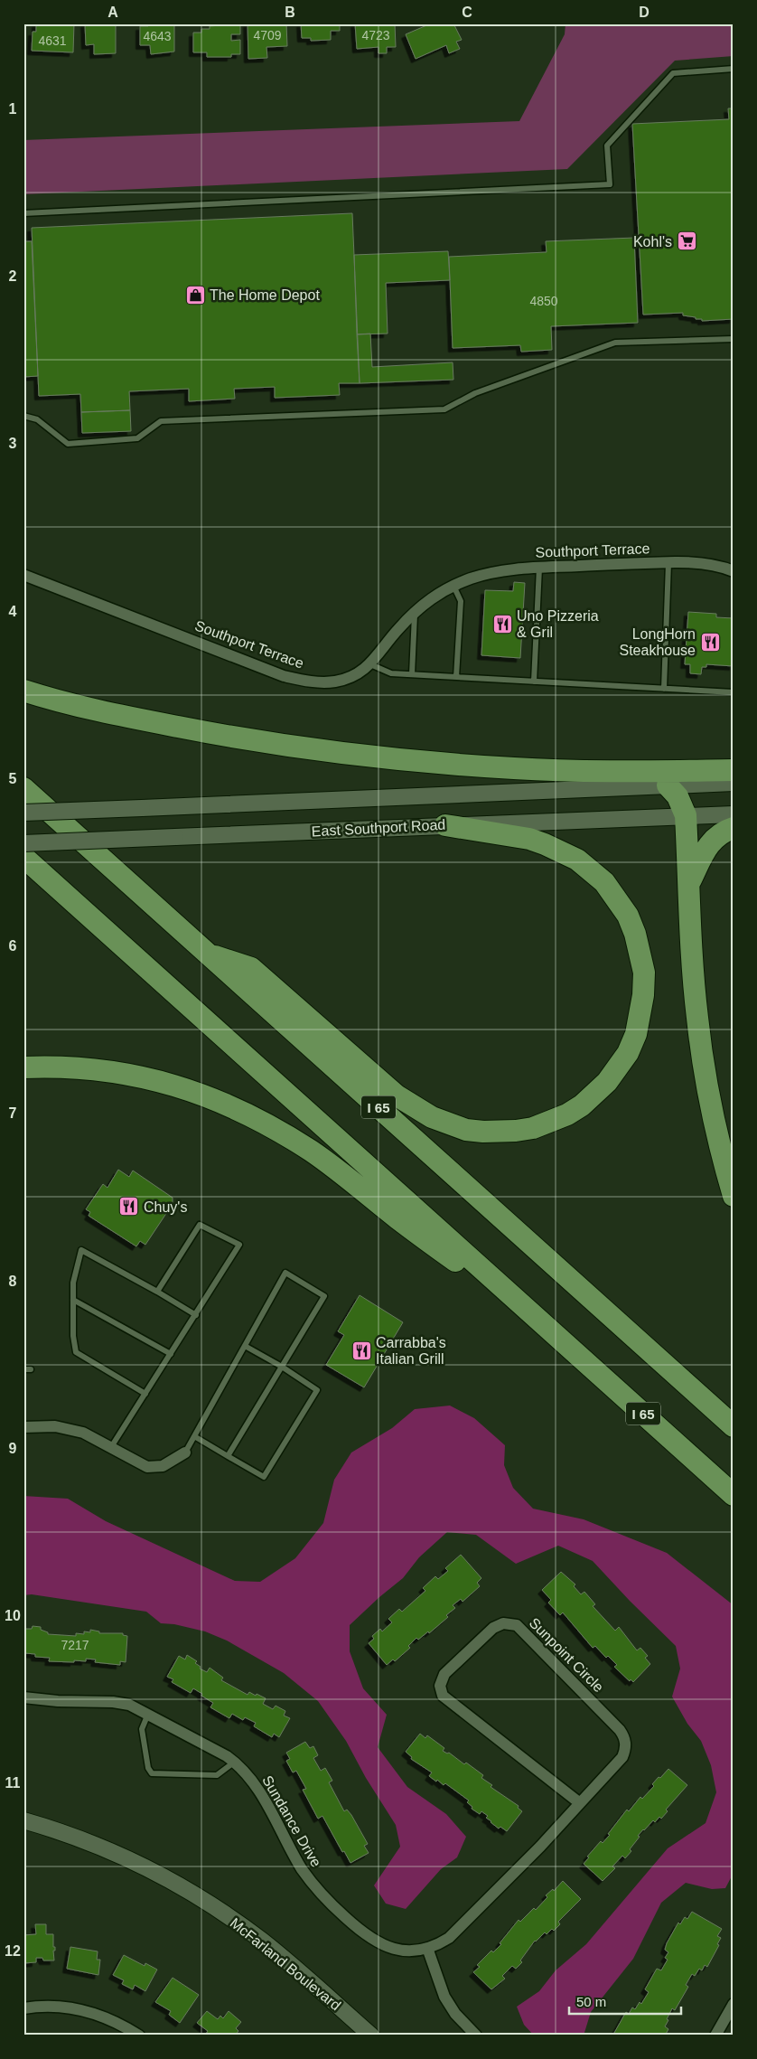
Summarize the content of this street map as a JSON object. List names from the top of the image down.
{
  "streets": {
    "highway": ["I 65"],
    "main road": ["East Southport Road", "McFarland Boulevard"],
    "street": ["Southport Terrace", "Sunpoint Circle", "Sundance Drive"]
  },
  "crossings": [
    ["Sunpoint Circle", "Sundance Drive"]
  ],
  "places": {
    "supermarket": ["Kohl's"],
    "shop": ["The Home Depot"],
    "restaurant": [
      "Uno Pizzeria & Gril",
      "LongHorn Steakhouse",
      "Chuy's",
      "Carrabba's Italian Grill"
    ]
  },
  "house_numbers": [
    "4709",
    "4723",
    "4643",
    "4631",
    "4850",
    "7217"
  ],
  "scale_bar": "50 m",
  "grid": {
    "columns": [
      "A",
      "B",
      "C",
      "D"
    ],
    "rows": [
      "1",
      "2",
      "3",
      "4",
      "5",
      "6",
      "7",
      "8",
      "9",
      "10",
      "11",
      "12"
    ]
  }
}
